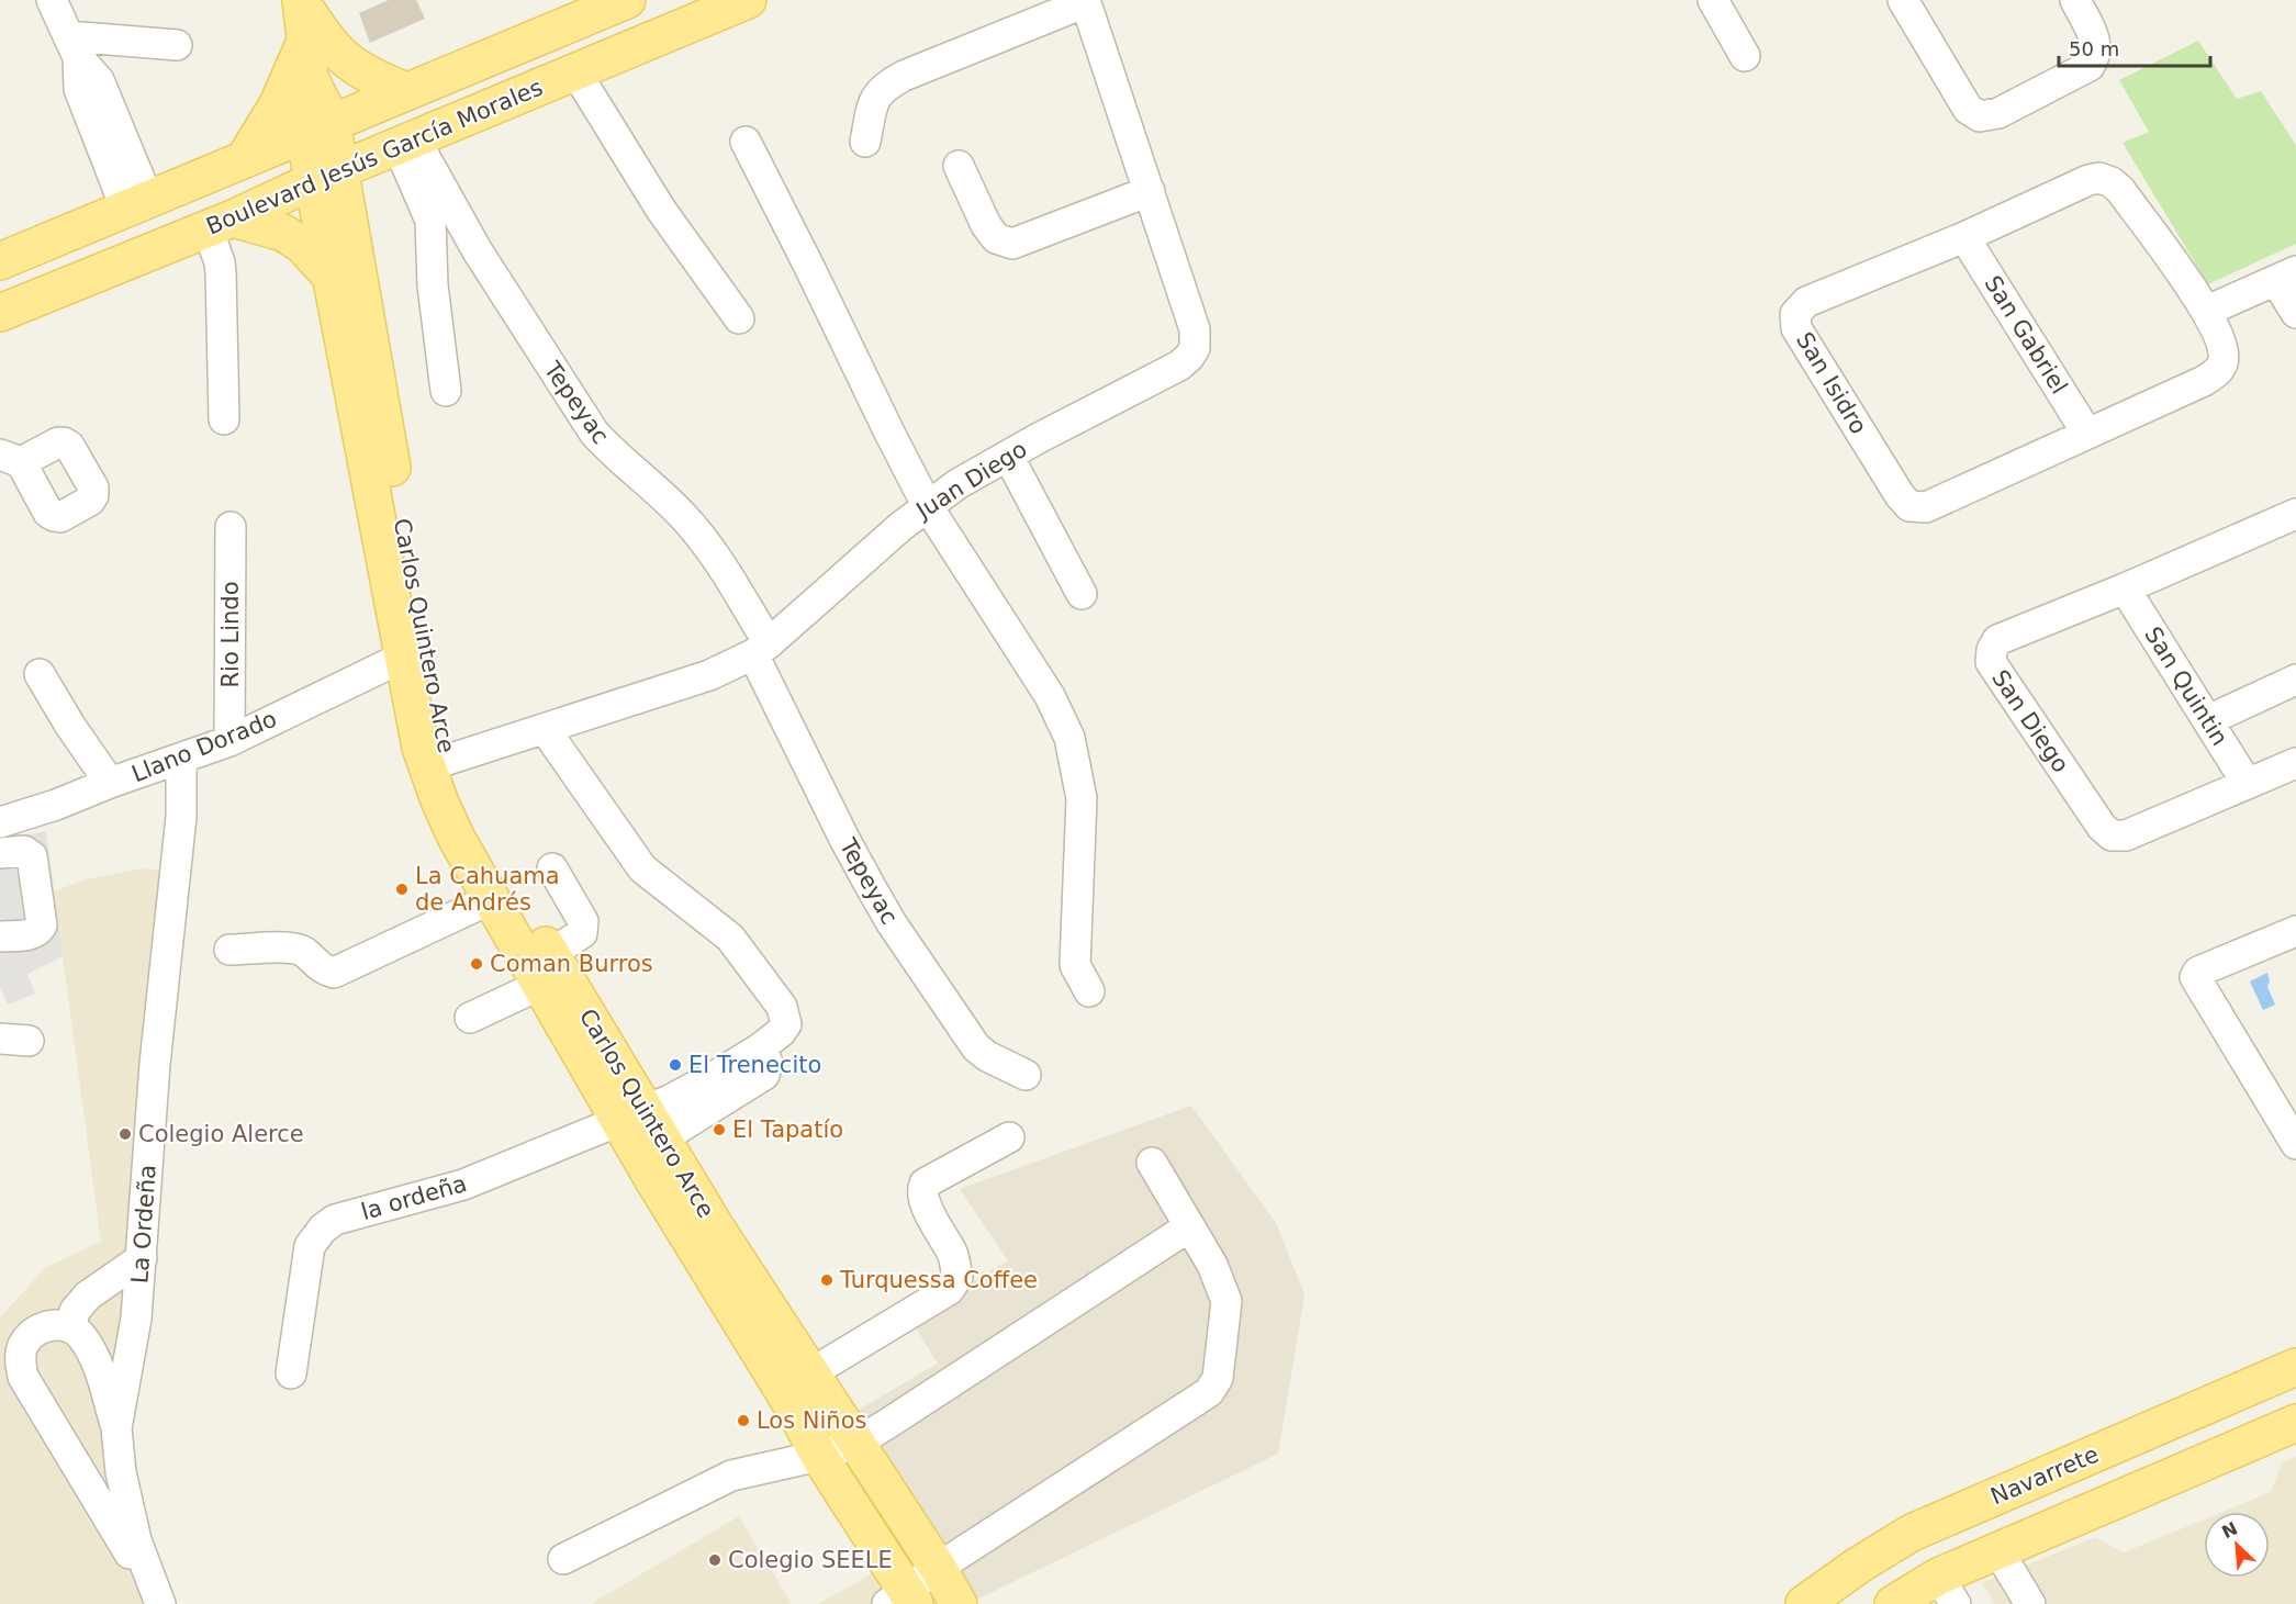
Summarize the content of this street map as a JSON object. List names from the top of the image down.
{
  "streets": {
    "main road": ["Boulevard Jesús García Morales", "Carlos Quintero Arce", "Navarrete"],
    "street": [
      "San Gabriel",
      "San Isidro",
      "Tepeyac",
      "Juan Diego",
      "Rio Lindo",
      "San Quintin",
      "San Diego",
      "Llano Dorado",
      "la ordeña",
      "La Ordeña"
    ]
  },
  "crossings": [
    ["Boulevard Jesús García Morales", "Tepeyac"],
    ["Boulevard Jesús García Morales", "Carlos Quintero Arce"],
    ["San Gabriel", "San Isidro"],
    ["Tepeyac", "Juan Diego"],
    ["Juan Diego", "Carlos Quintero Arce"],
    ["Juan Diego", "la ordeña"],
    ["Rio Lindo", "Llano Dorado"],
    ["Carlos Quintero Arce", "Llano Dorado"],
    ["Carlos Quintero Arce", "la ordeña"],
    ["San Quintin", "San Diego"],
    ["Llano Dorado", "La Ordeña"]
  ],
  "places": [
    "La Cahuama de Andrés",
    "Coman Burros",
    "El Trenecito",
    "El Tapatío",
    "Colegio Alerce",
    "Turquessa Coffee",
    "Los Niños",
    "Colegio SEELE"
  ],
  "scale_bar": "50 m",
  "north": "top left"
}
